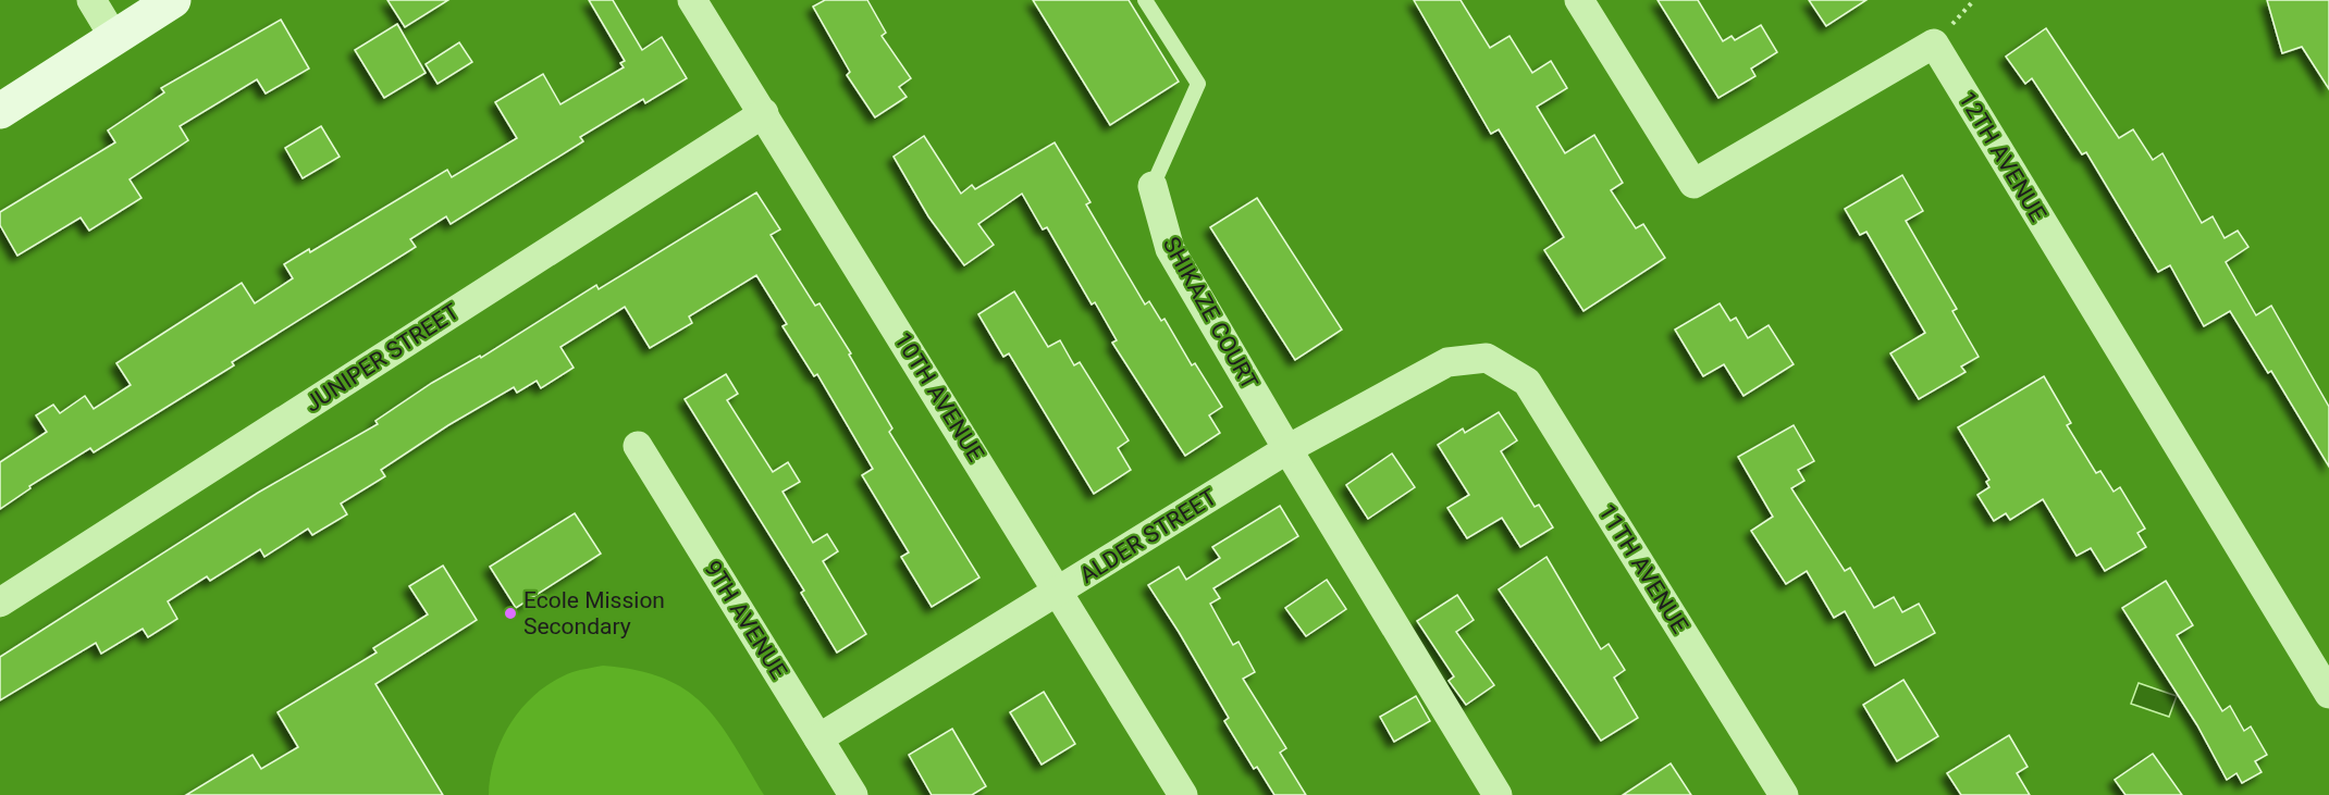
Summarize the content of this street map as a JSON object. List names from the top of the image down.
{
  "streets": {
    "street": [
      "12TH AVENUE",
      "SHIKAZE COURT",
      "JUNIPER STREET",
      "10TH AVENUE",
      "ALDER STREET",
      "11TH AVENUE",
      "9TH AVENUE"
    ]
  },
  "crossings": [
    ["SHIKAZE COURT", "ALDER STREET"],
    ["JUNIPER STREET", "10TH AVENUE"],
    ["10TH AVENUE", "ALDER STREET"],
    ["ALDER STREET", "11TH AVENUE"],
    ["ALDER STREET", "9TH AVENUE"]
  ],
  "places": ["Ecole Mission Secondary"]
}
